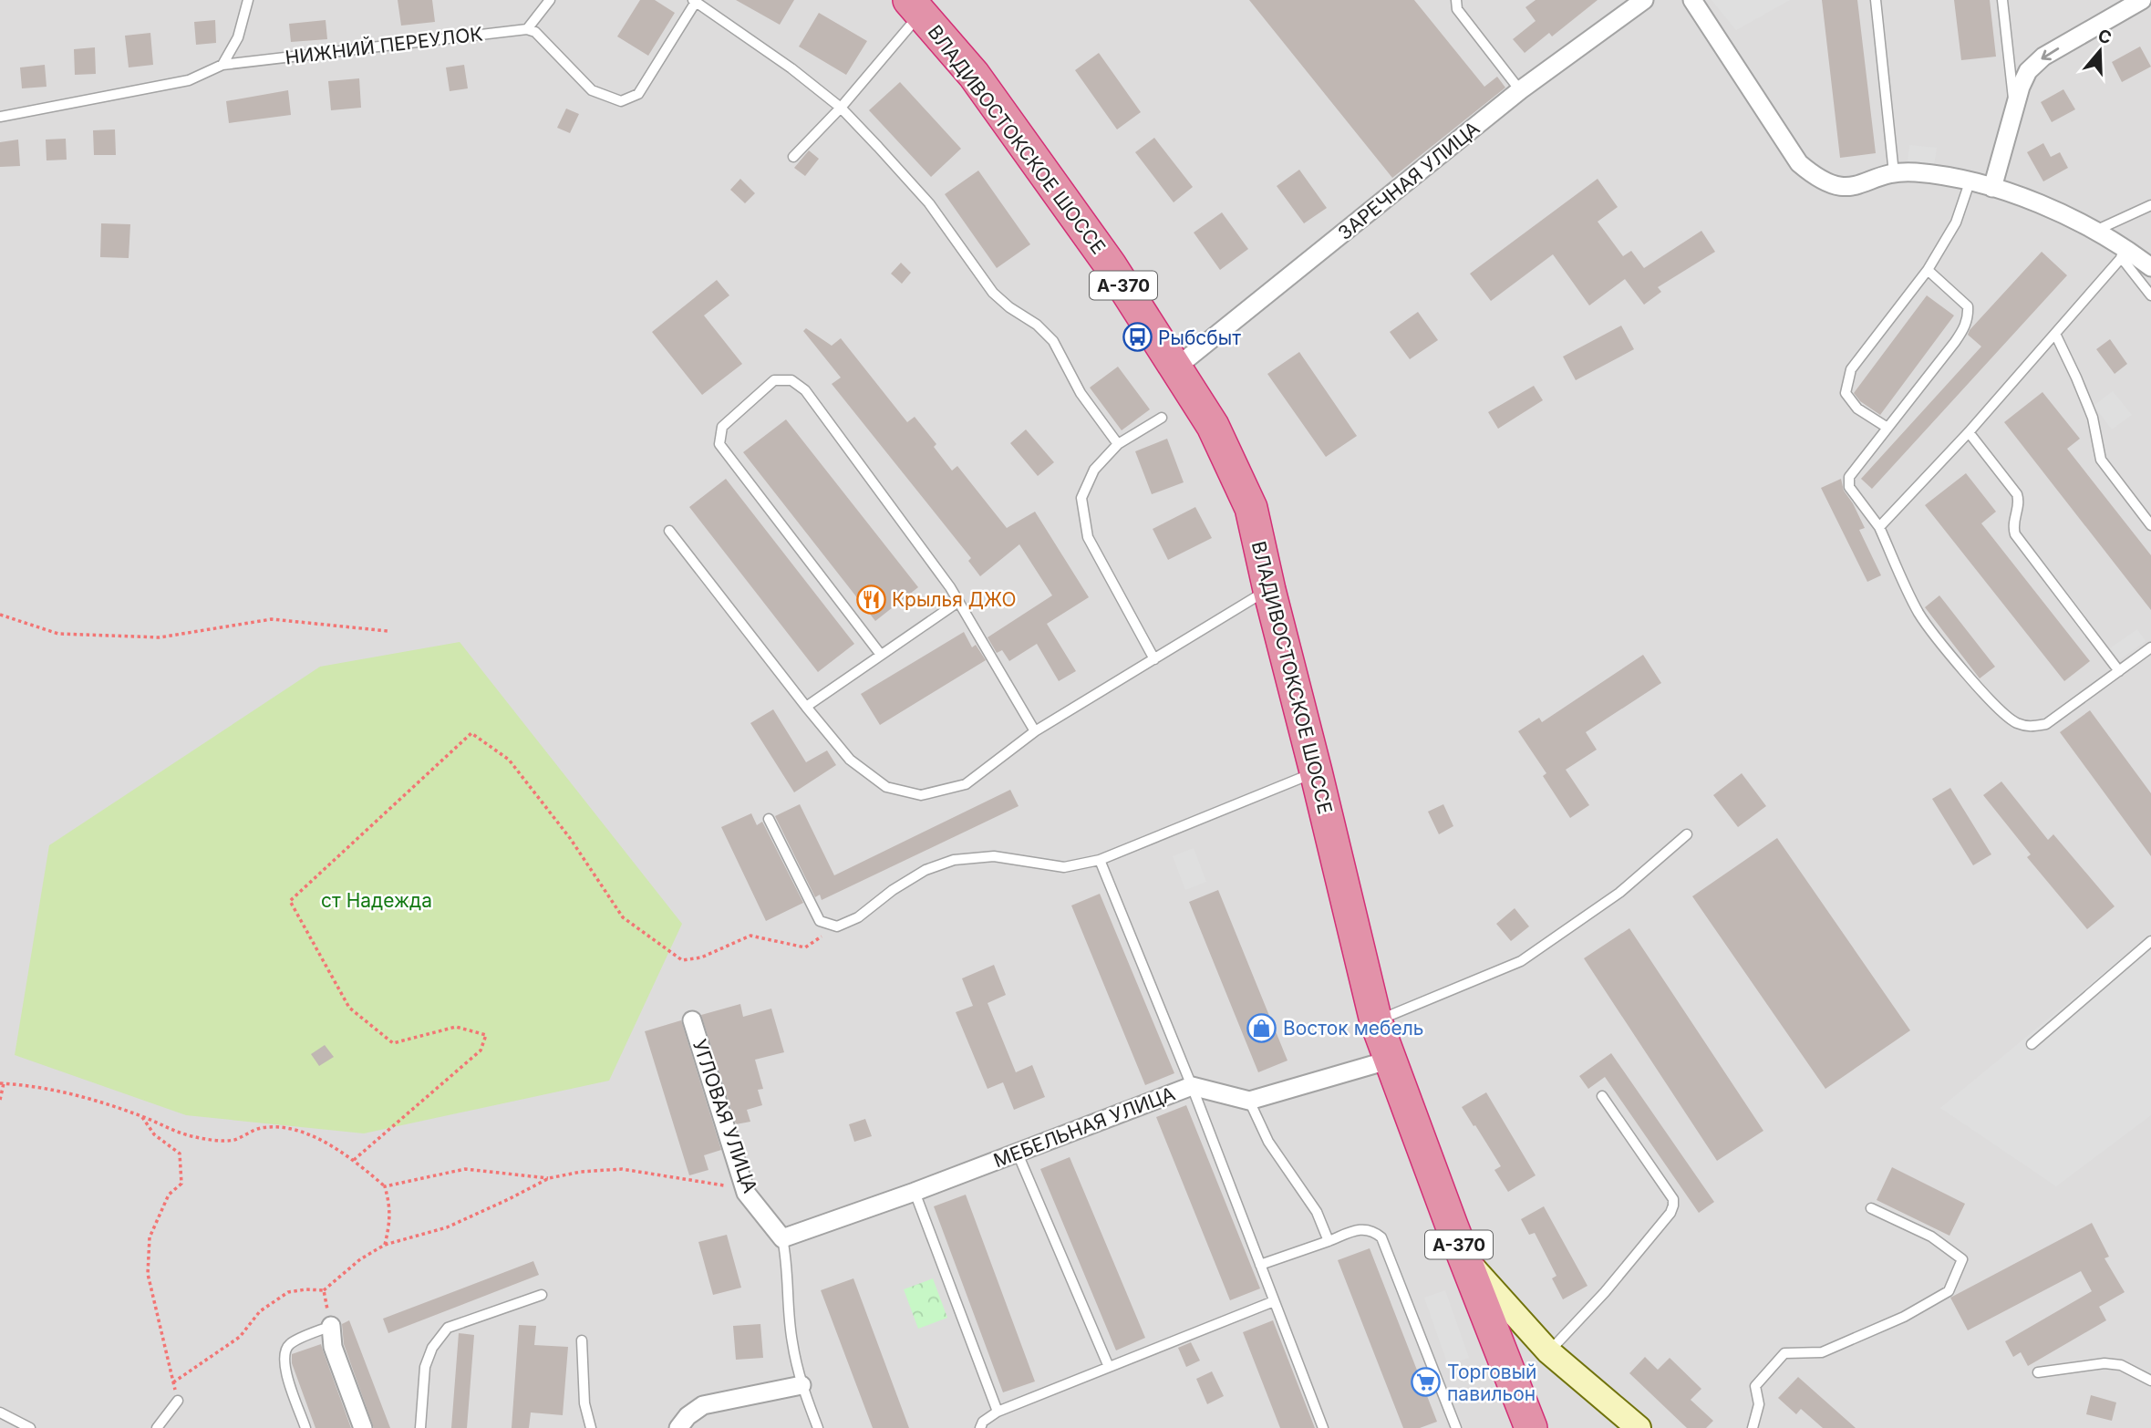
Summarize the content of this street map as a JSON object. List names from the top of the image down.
{
  "streets": {
    "highway": ["ВЛАДИВОСТОКСКОЕ ШОССЕ", "А-370"],
    "street": ["ЗАРЕЧНАЯ УЛИЦА", "УГЛОВАЯ УЛИЦА", "МЕБЕЛЬНАЯ УЛИЦА"],
    "lane": ["НИЖНИЙ ПЕРЕУЛОК"]
  },
  "crossings": [
    ["ВЛАДИВОСТОКСКОЕ ШОССЕ", "ЗАРЕЧНАЯ УЛИЦА"],
    ["УГЛОВАЯ УЛИЦА", "МЕБЕЛЬНАЯ УЛИЦА"]
  ],
  "parks": ["ст Надежда"],
  "places": {
    "bus stop": ["Рыбсбыт"],
    "restaurant": ["Крылья ДЖО"],
    "shop": ["Восток мебель"],
    "supermarket": ["Торговый павильон"]
  },
  "north": "top"
}
